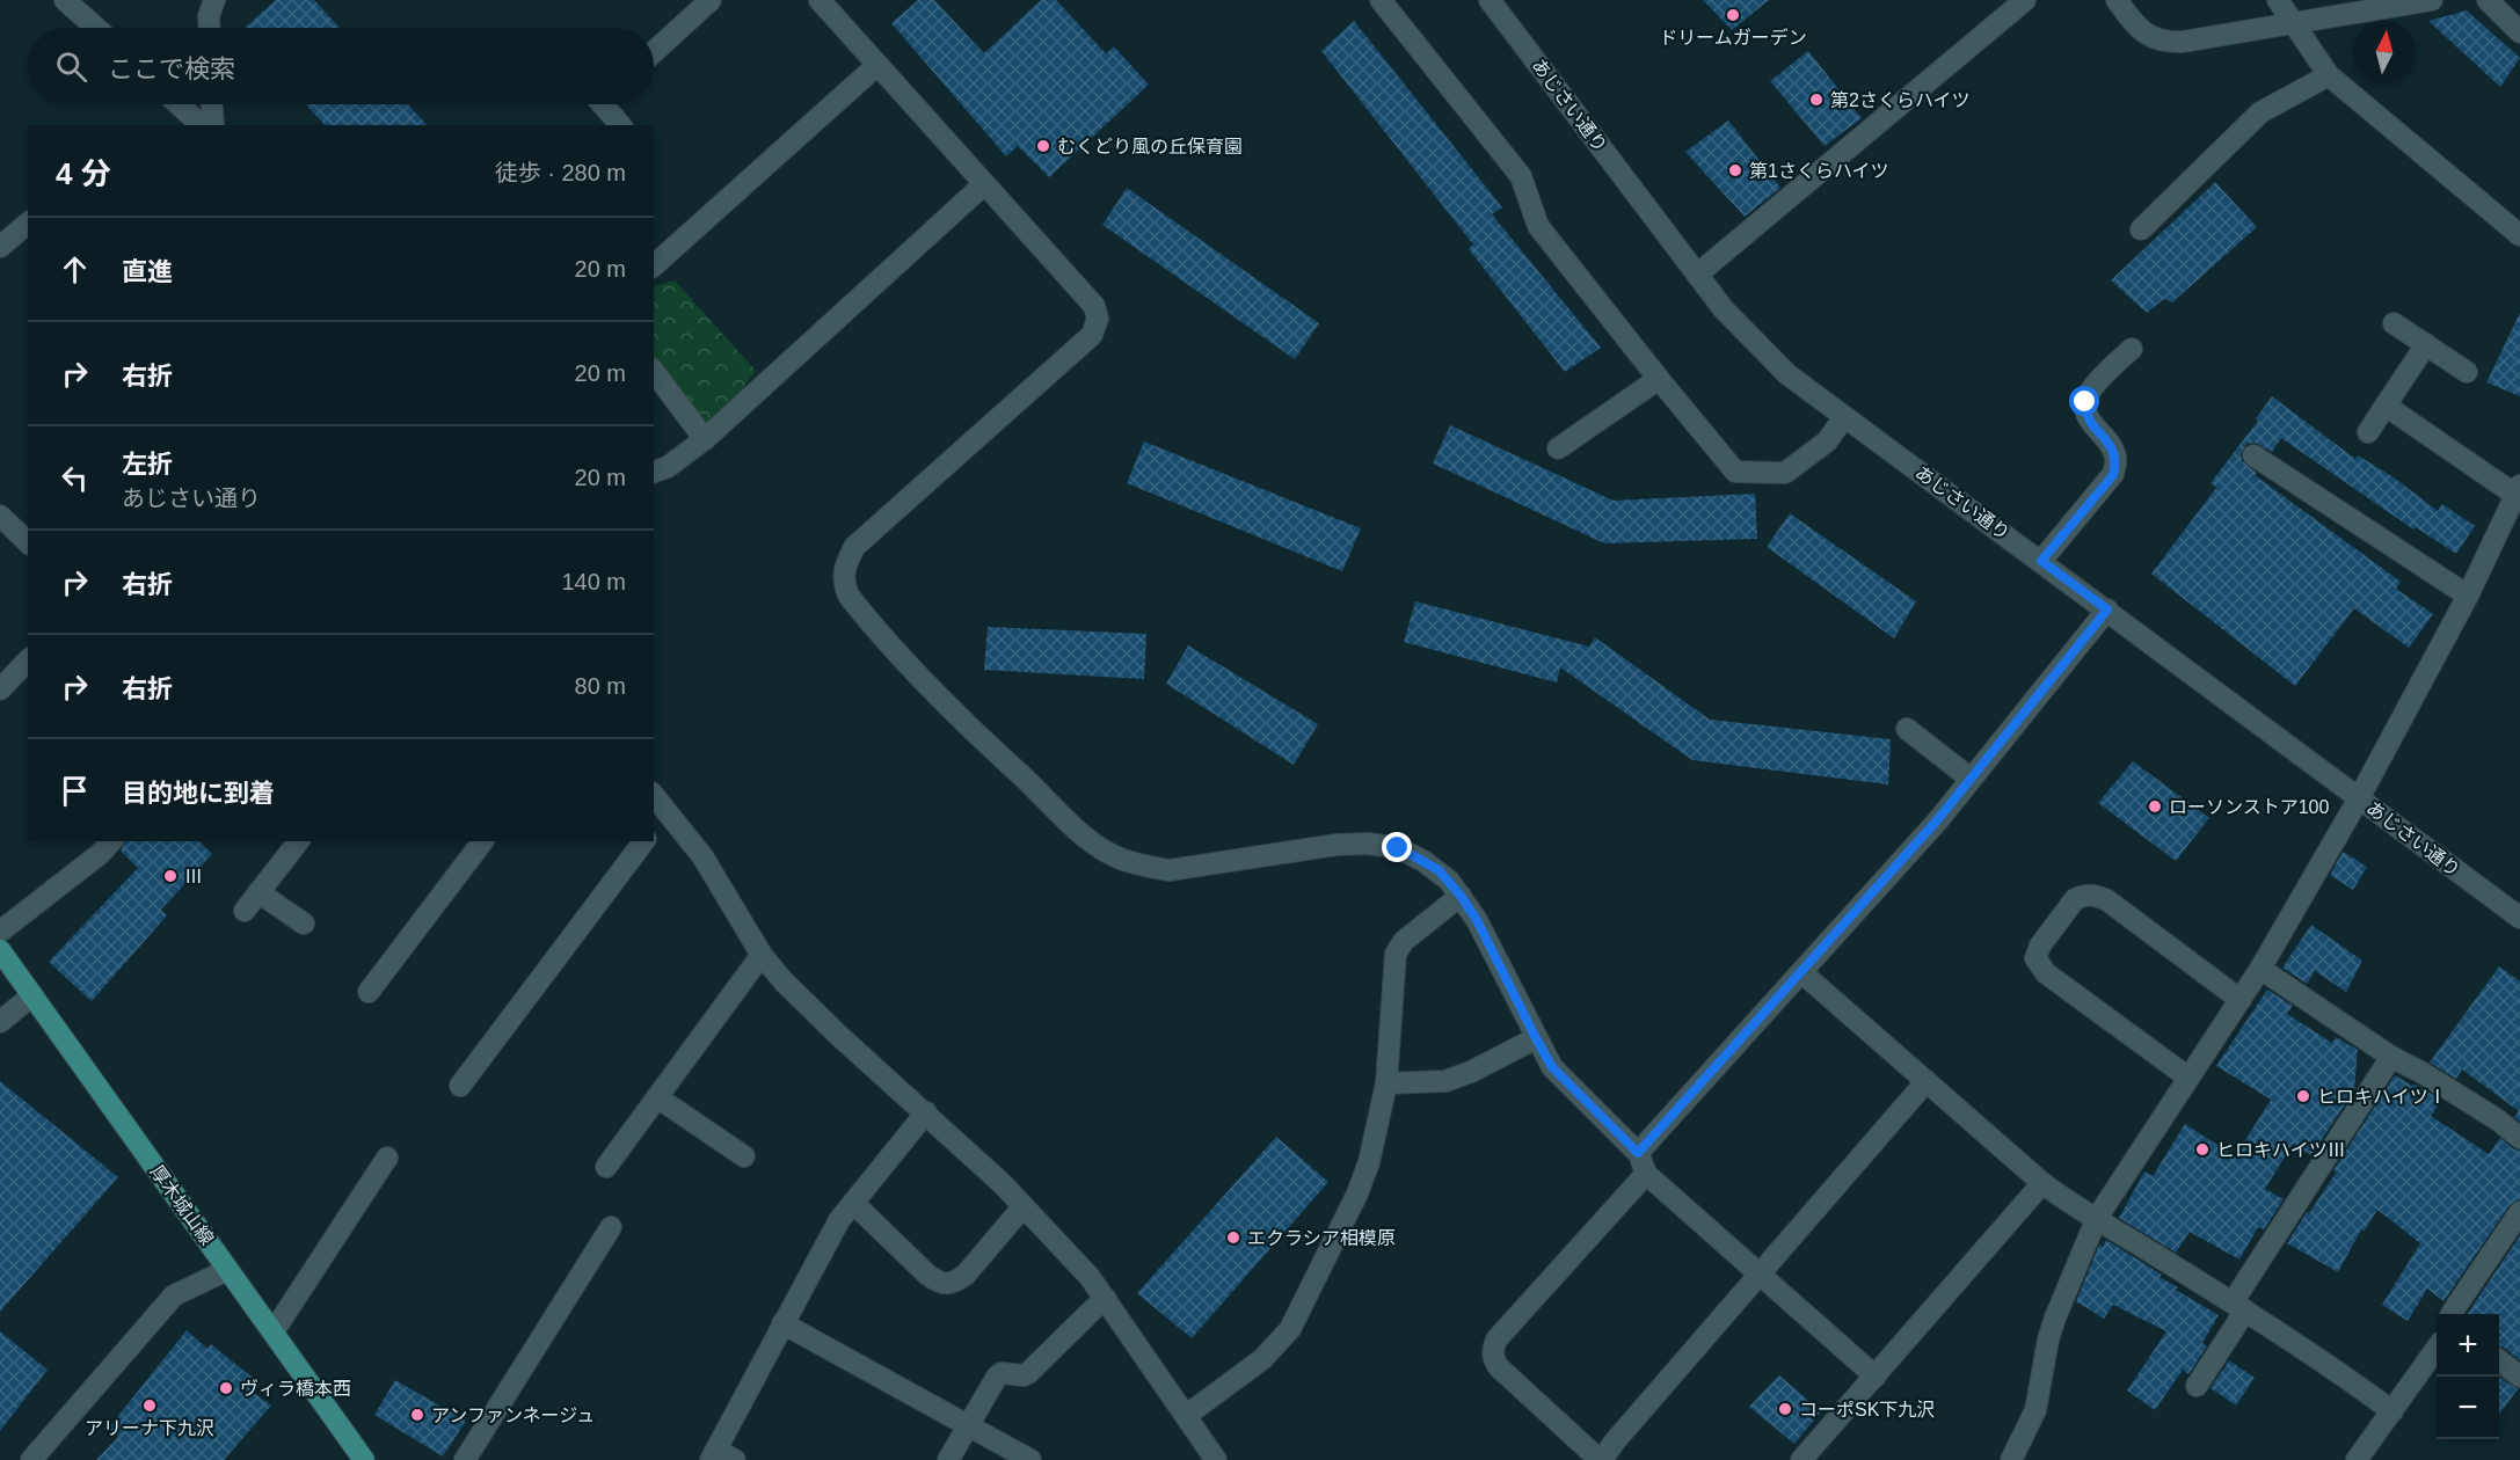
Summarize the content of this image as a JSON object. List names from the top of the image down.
{
  "streets": {
    "main road": ["厚木城山線"],
    "street": ["あじさい通り"]
  },
  "places": [
    "ドリームガーデン",
    "第2さくらハイツ",
    "むくどり風の丘保育園",
    "第1さくらハイツ",
    "ローソンストア100",
    "Ⅲ",
    "ヒロキハイツⅠ",
    "ヒロキハイツⅢ",
    "エクラシア相模原",
    "ヴィラ橋本西",
    "アリーナ下九沢",
    "コーポSK下九沢",
    "アンファンネージュ"
  ],
  "north": "top",
  "page": {
    "search": "ここで検索",
    "heading": ["4 分", "徒歩 · 280 m"],
    "list": [
      ["直進", "20 m"],
      ["右折", "20 m"],
      ["左折", "あじさい通り", "20 m"],
      ["右折", "140 m"],
      ["右折", "80 m"],
      "目的地に到着"
    ],
    "map_buttons": ["+", "−"]
  }
}
